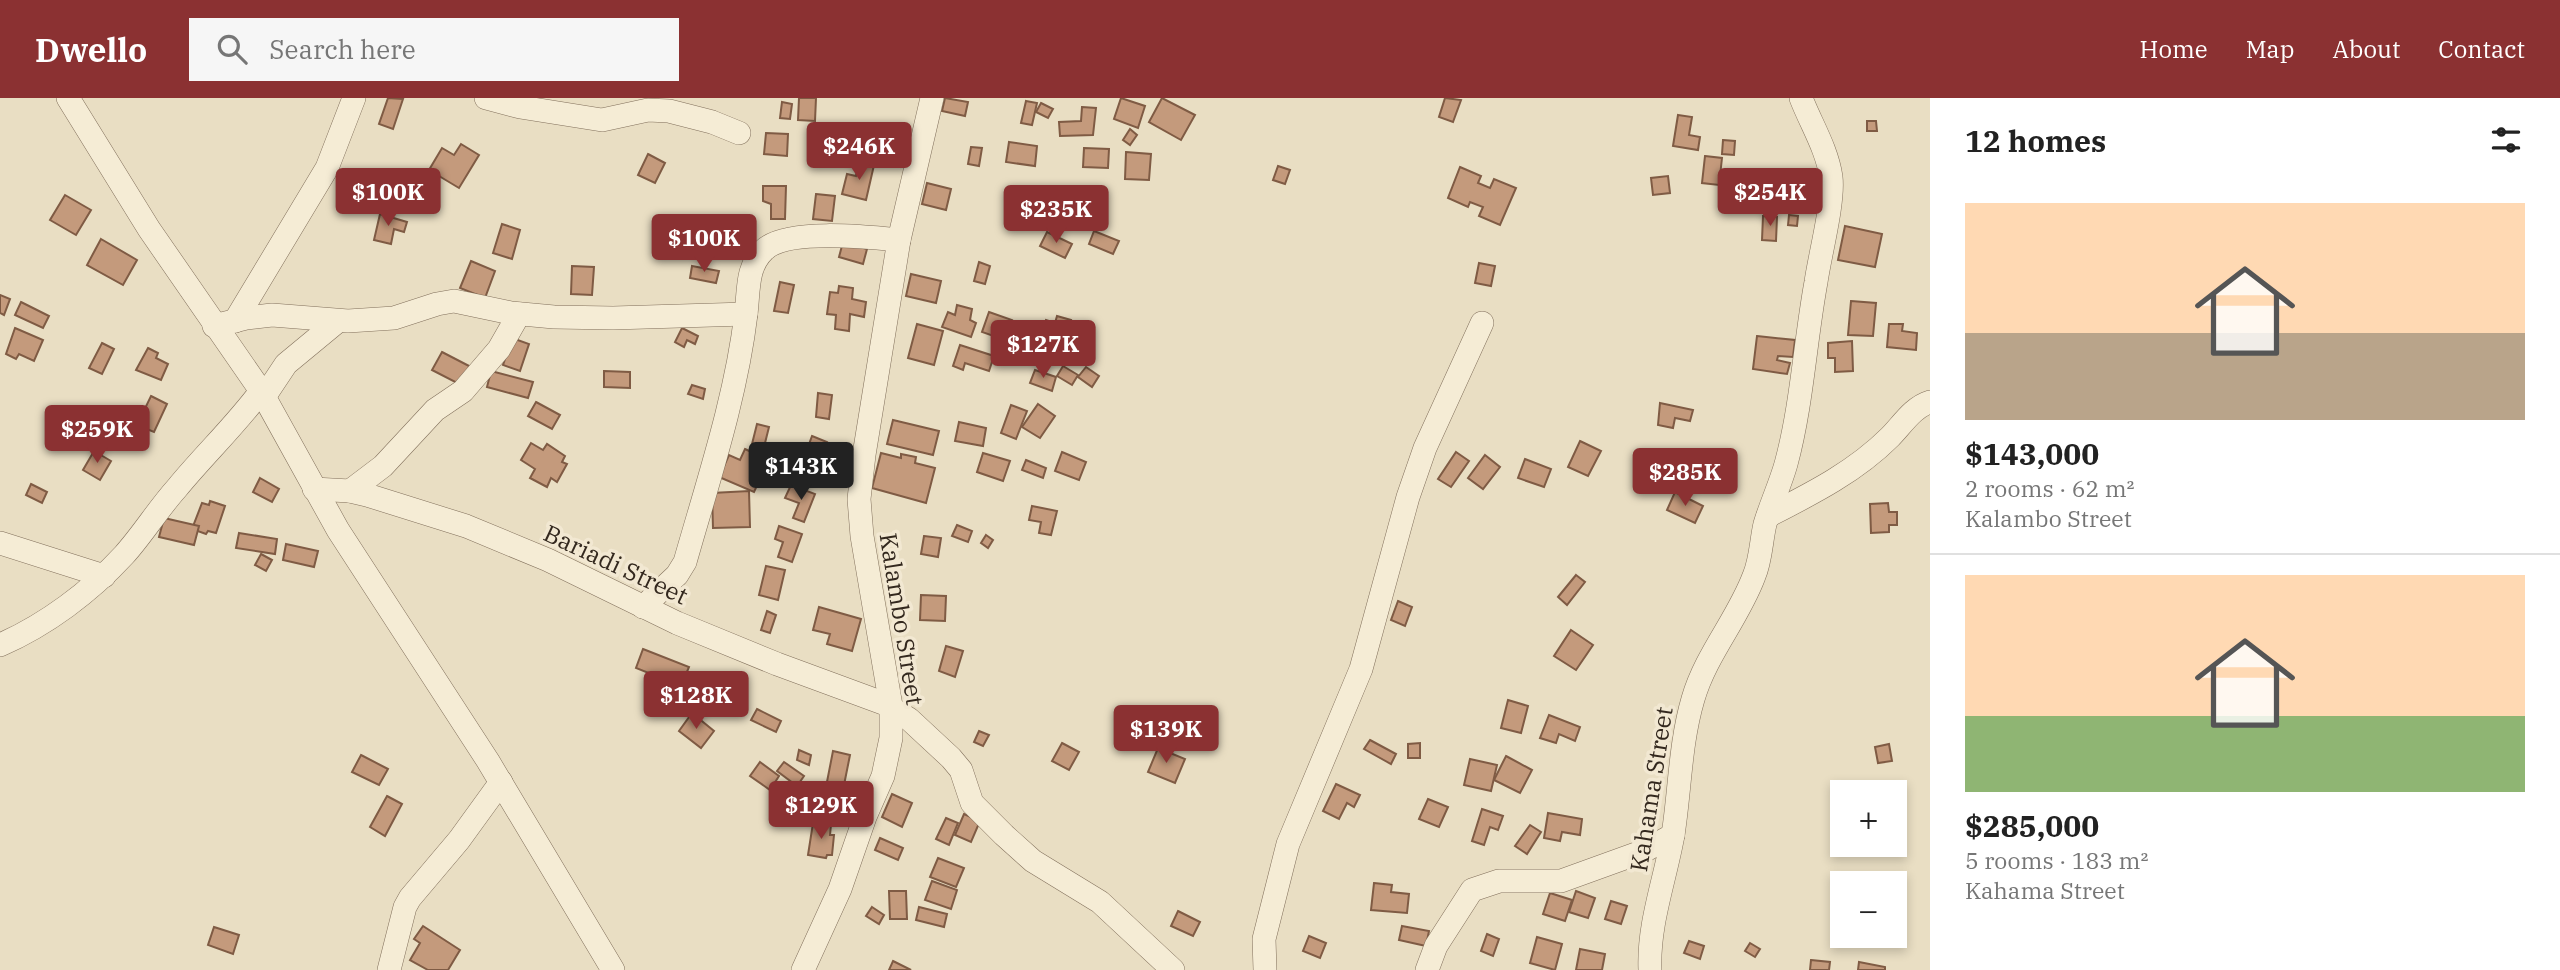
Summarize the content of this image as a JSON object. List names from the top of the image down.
{
  "streets": {
    "street": ["Bariadi Street", "Kalambo Street", "Kahama Street"]
  },
  "crossings": [
    ["Bariadi Street", "Kalambo Street"]
  ],
  "page": {
    "header": "Dwello",
    "search": "Search here",
    "nav": [
      "Home",
      "Map",
      "About",
      "Contact"
    ],
    "heading": "12 homes",
    "price": [
      "$246K",
      "$100K",
      "$254K",
      "$235K",
      "$100K",
      "$127K",
      "$259K",
      "$143K",
      "$285K",
      "$128K",
      "$139K",
      "$129K"
    ],
    "list": [
      {
        "name": "$143,000",
        "note": "2 rooms · 62 m² · Kalambo Street"
      },
      {
        "name": "$285,000",
        "note": "5 rooms · 183 m² · Kahama Street"
      }
    ],
    "map_buttons": ["+", "−"]
  }
}
